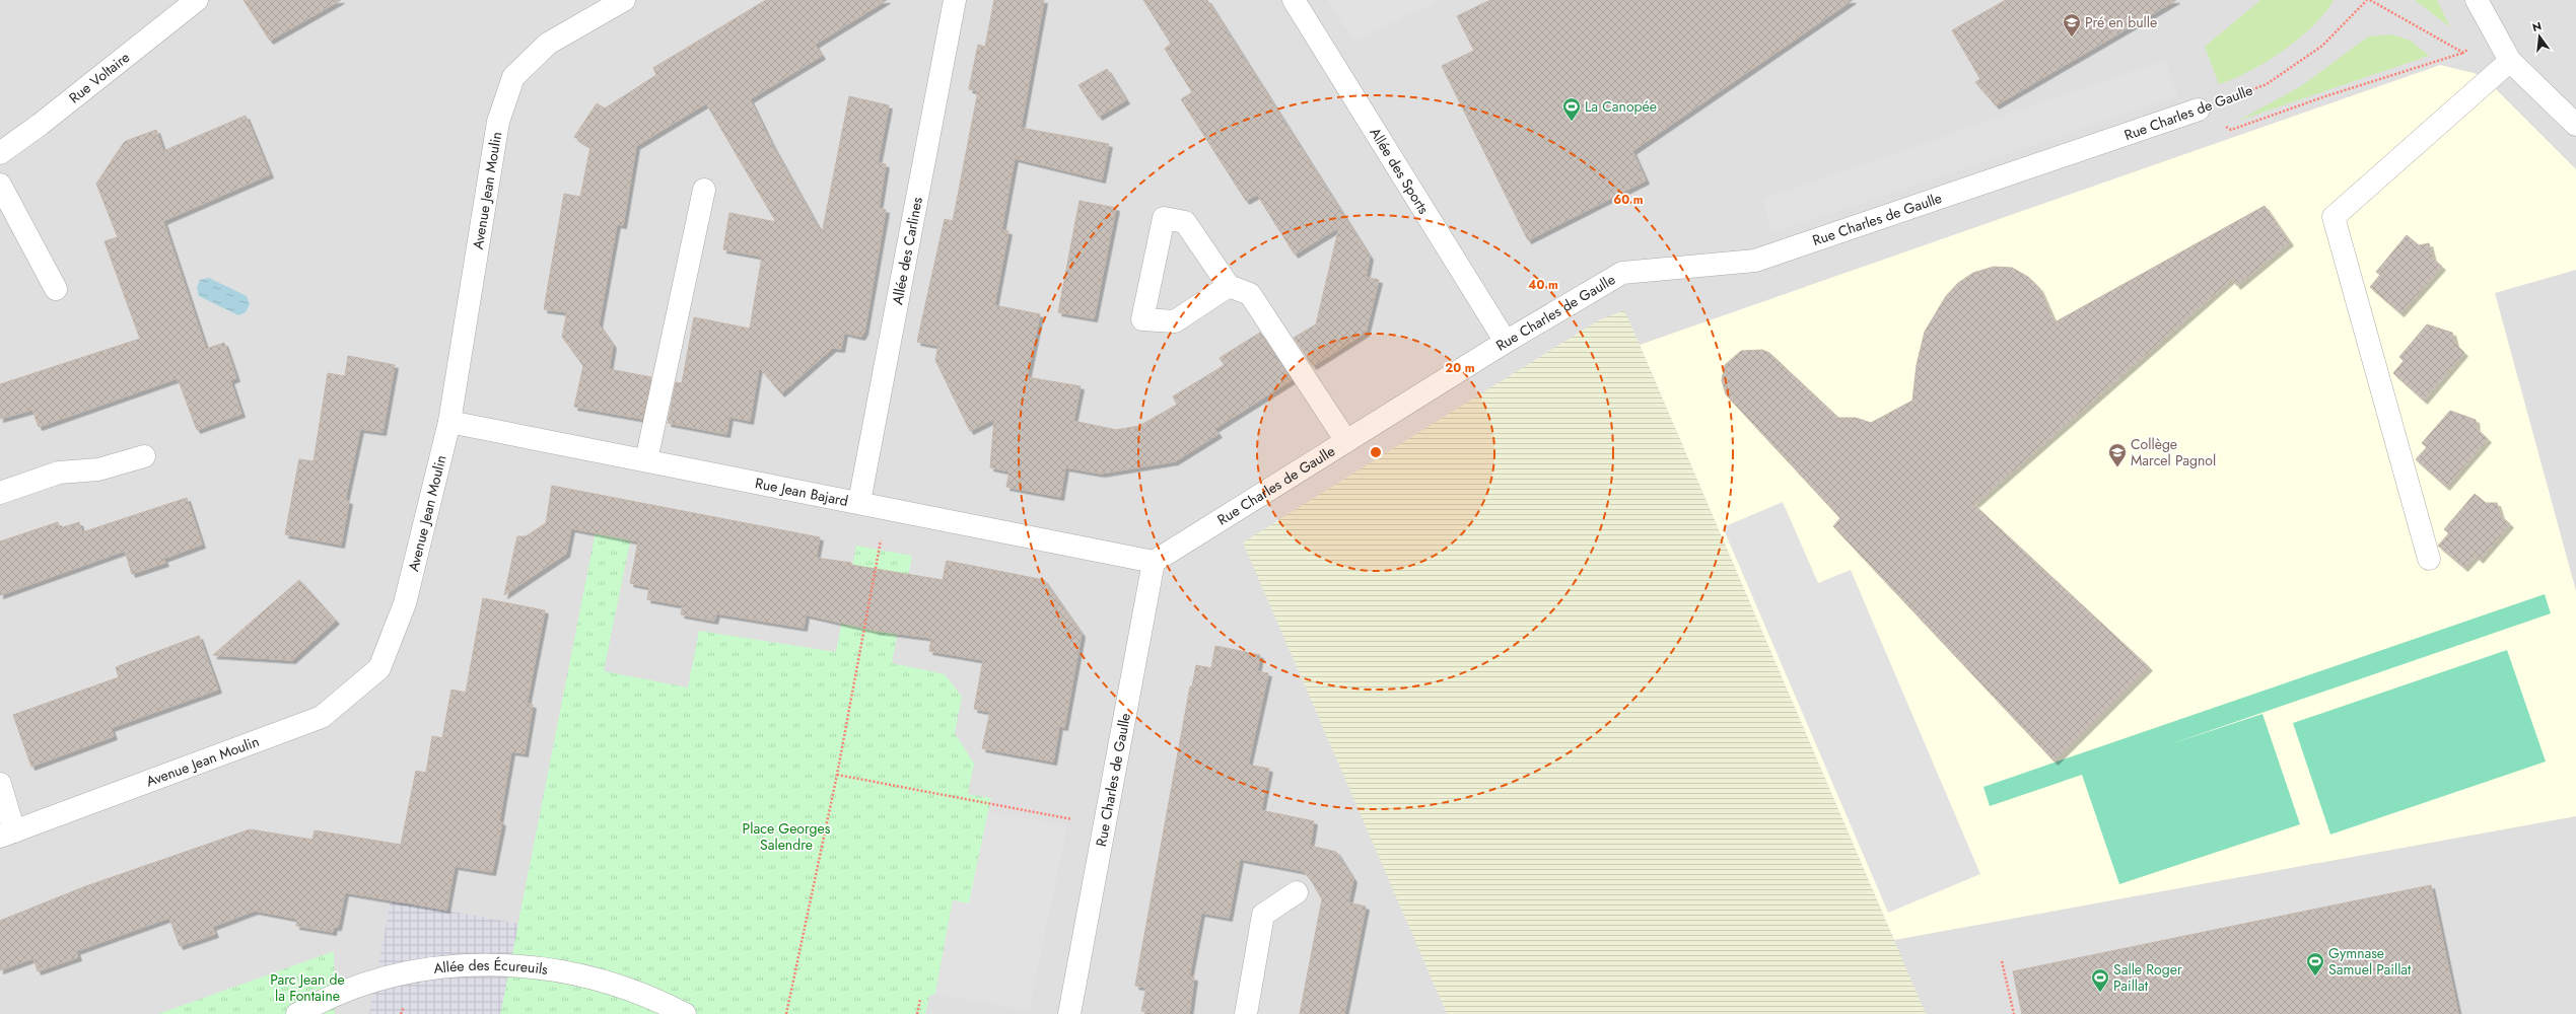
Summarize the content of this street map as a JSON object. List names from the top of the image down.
{
  "streets": {
    "street": [
      "Rue Voltaire",
      "Rue Charles de Gaulle",
      "Allée des Sports",
      "Avenue Jean Moulin",
      "Allée des Carlines",
      "Rue Jean Bajard",
      "Allée des Écureuils"
    ]
  },
  "crossings": [
    ["Rue Charles de Gaulle", "Allée des Sports"],
    ["Rue Charles de Gaulle", "Rue Jean Bajard"],
    ["Avenue Jean Moulin", "Rue Jean Bajard"],
    ["Allée des Carlines", "Rue Jean Bajard"]
  ],
  "parks": ["Place Georges Salendre", "Parc Jean de la Fontaine"],
  "places": {
    "school or university": ["Pré en bulle", "Collège Marcel Pagnol"],
    "sports": ["La Canopée", "Gymnase Samuel Paillat", "Salle Roger Paillat"]
  },
  "north": "top",
  "rings": ["60 m", "40 m", "20 m"]
}
